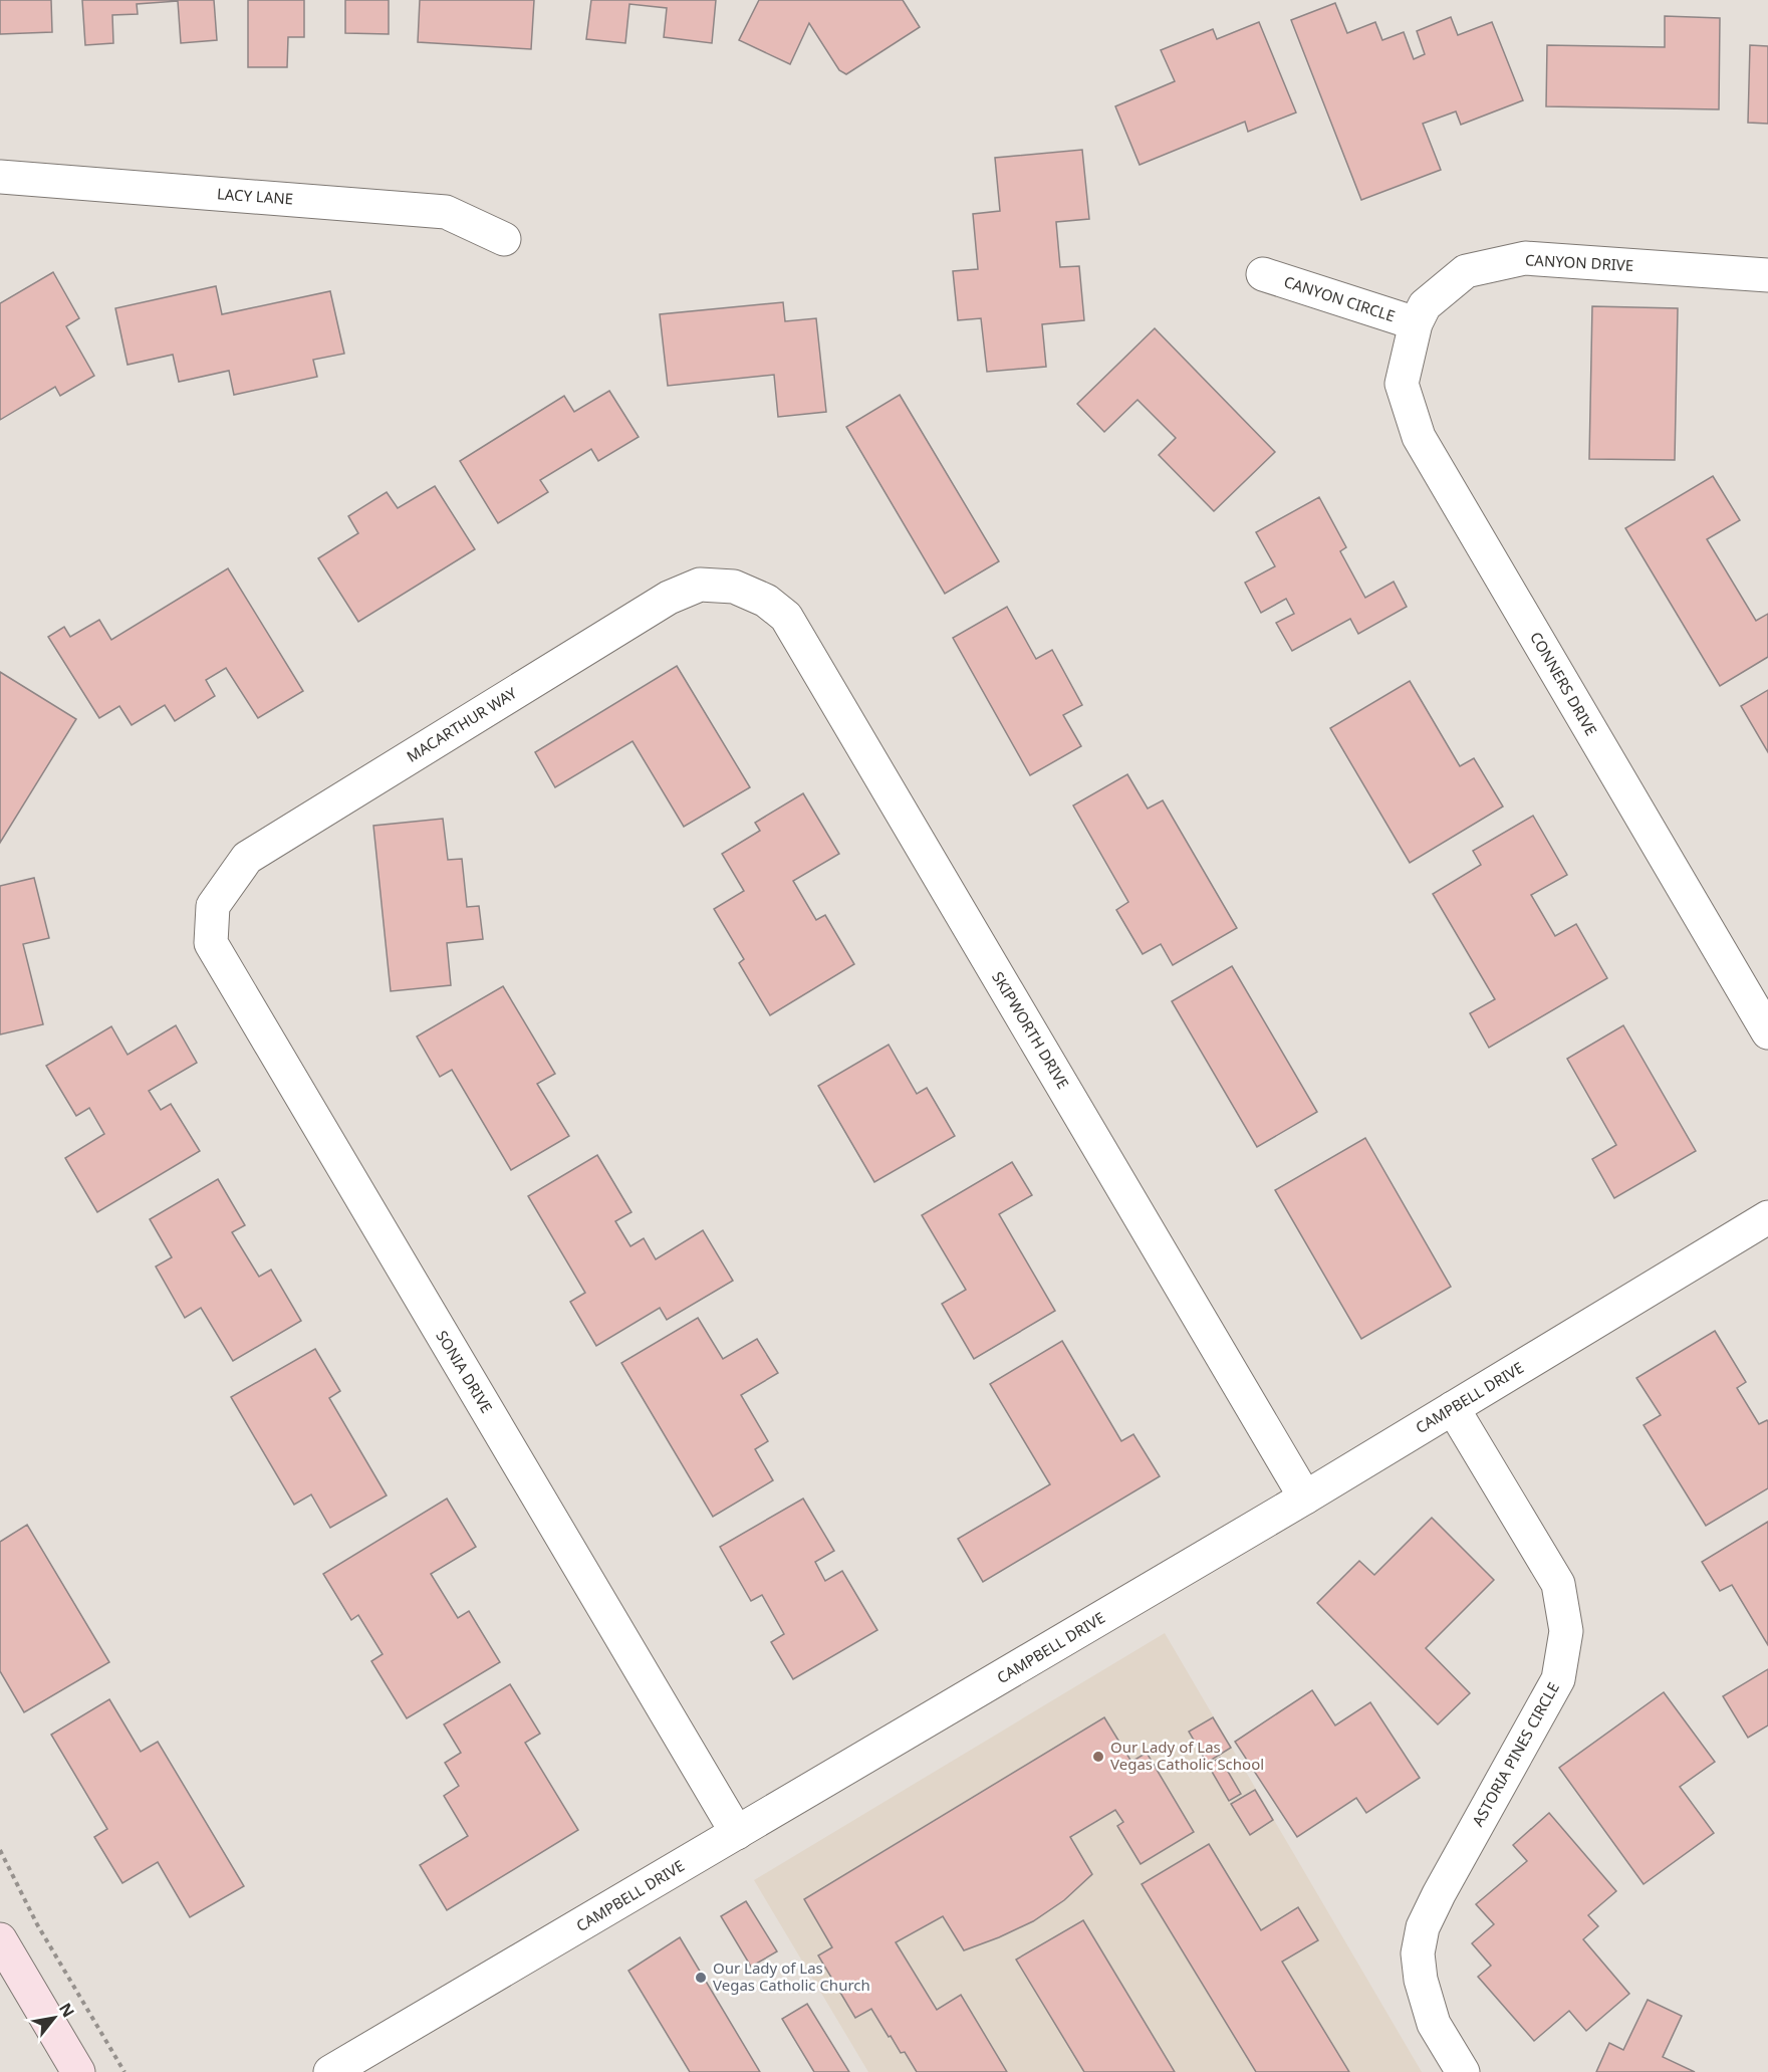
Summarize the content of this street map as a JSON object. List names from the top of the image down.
{
  "streets": {
    "street": [
      "LACY LANE",
      "CANYON DRIVE",
      "CANYON CIRCLE",
      "CONNERS DRIVE",
      "MACARTHUR WAY",
      "SKIPWORTH DRIVE",
      "SONIA DRIVE",
      "CAMPBELL DRIVE",
      "ASTORIA PINES CIRCLE"
    ]
  },
  "crossings": [
    ["CANYON DRIVE", "CANYON CIRCLE"],
    ["CANYON DRIVE", "CONNERS DRIVE"],
    ["CANYON CIRCLE", "CONNERS DRIVE"],
    ["MACARTHUR WAY", "SKIPWORTH DRIVE"],
    ["MACARTHUR WAY", "SONIA DRIVE"],
    ["SKIPWORTH DRIVE", "CAMPBELL DRIVE"],
    ["SONIA DRIVE", "CAMPBELL DRIVE"],
    ["CAMPBELL DRIVE", "ASTORIA PINES CIRCLE"]
  ],
  "places": ["Our Lady of Las Vegas Catholic School", "Our Lady of Las Vegas Catholic Church"],
  "north": "top right"
}
